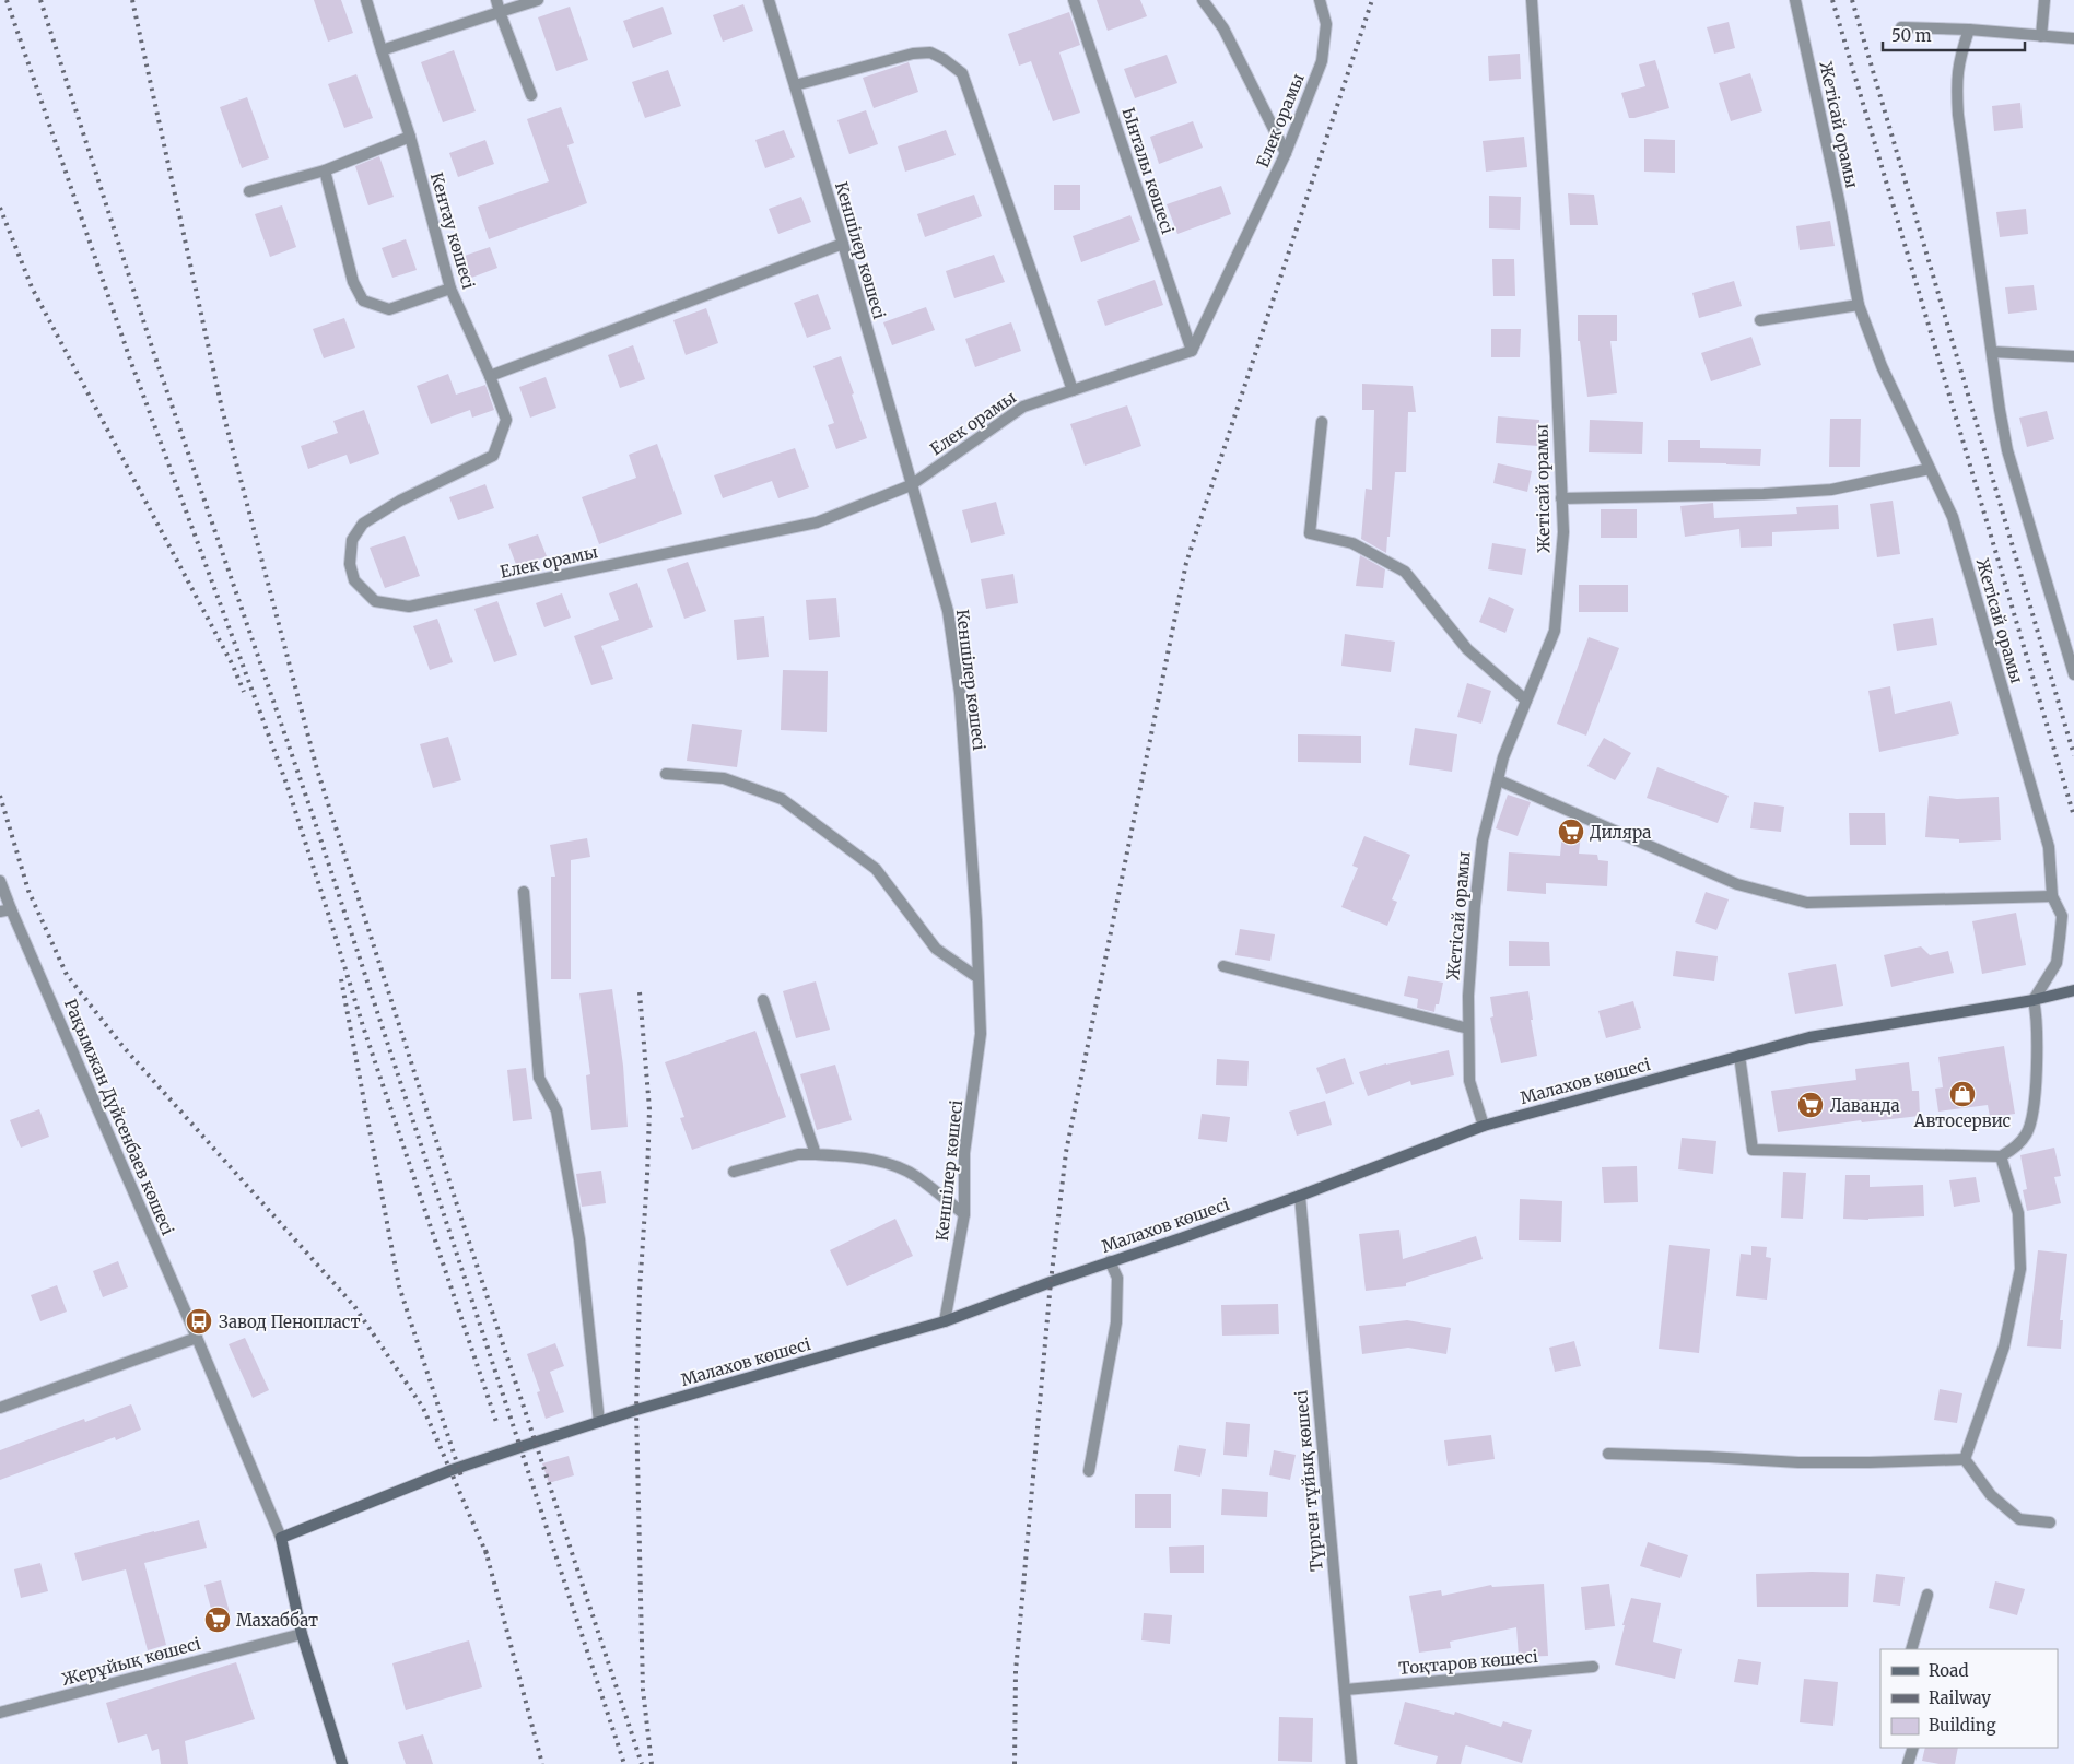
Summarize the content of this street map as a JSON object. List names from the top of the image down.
{
  "streets": {
    "main road": ["Малахов көшесі", "Рақымжан Дүйсенбаев көшесі"],
    "street": [
      "Елек орамы",
      "Жетісай орамы",
      "Ынталы көшесі",
      "Кентау көшесі",
      "Кеншілер көшесі",
      "Түрген тұйық көшесі",
      "Жерұйық көшесі",
      "Тоқтаров көшесі"
    ]
  },
  "crossings": [
    ["Елек орамы", "Ынталы көшесі"],
    ["Елек орамы", "Кентау көшесі"],
    ["Елек орамы", "Кеншілер көшесі"],
    ["Жетісай орамы", "Малахов көшесі"],
    ["Кеншілер көшесі", "Малахов көшесі"],
    ["Малахов көшесі", "Рақымжан Дүйсенбаев көшесі"],
    ["Малахов көшесі", "Түрген тұйық көшесі"],
    ["Рақымжан Дүйсенбаев көшесі", "Жерұйық көшесі"],
    ["Түрген тұйық көшесі", "Тоқтаров көшесі"]
  ],
  "places": {
    "supermarket": ["Диляра", "Лаванда", "Махаббат"],
    "shop": ["Автосервис"],
    "bus stop": ["Завод Пенопласт"]
  },
  "legend": ["Road", "Railway", "Building"],
  "scale_bar": "50 m"
}
